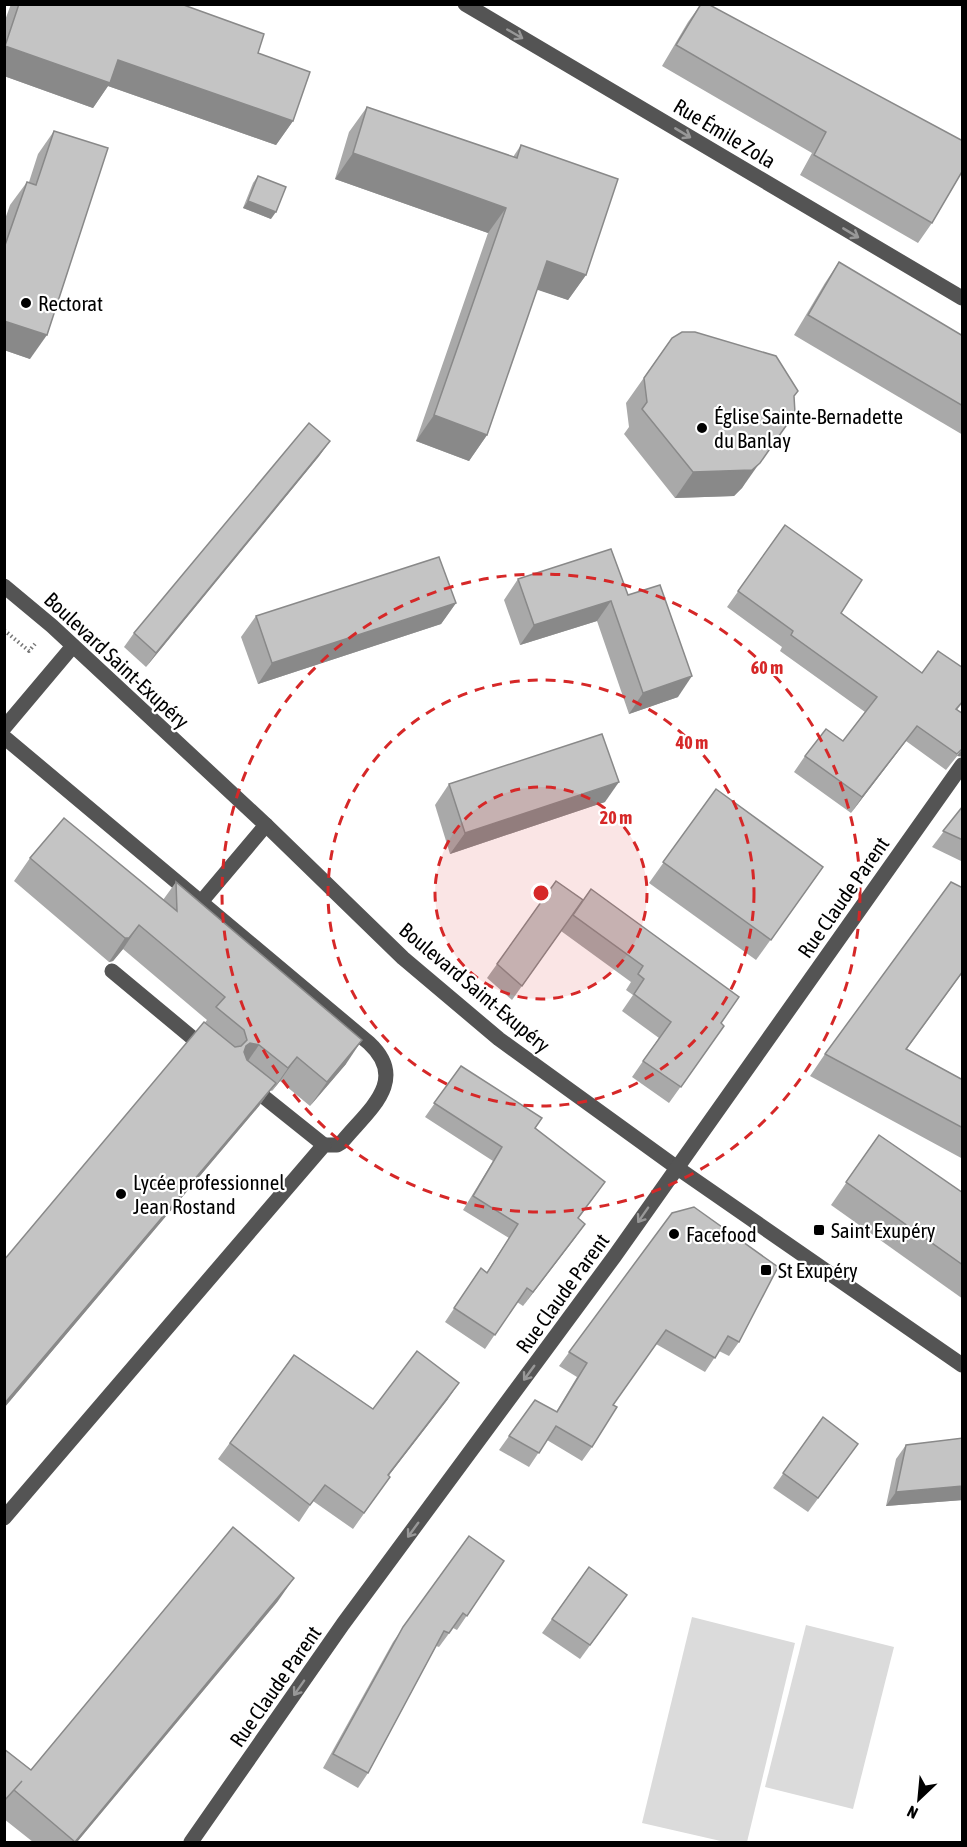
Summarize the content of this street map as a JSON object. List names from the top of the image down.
{
  "streets": {
    "street": ["Rue Émile Zola", "Boulevard Saint-Exupéry", "Rue Claude Parent"]
  },
  "crossings": [
    ["Boulevard Saint-Exupéry", "Rue Claude Parent"]
  ],
  "one_way": ["Rue Émile Zola", "Rue Claude Parent"],
  "places": {
    "other": [
      "Rectorat",
      "Église Sainte-Bernadette du Banlay",
      "Lycée professionnel Jean Rostand",
      "Facefood"
    ],
    "transit": ["Saint Exupéry", "St Exupéry"]
  },
  "north": "bottom left",
  "rings": ["60 m", "40 m", "20 m"]
}
